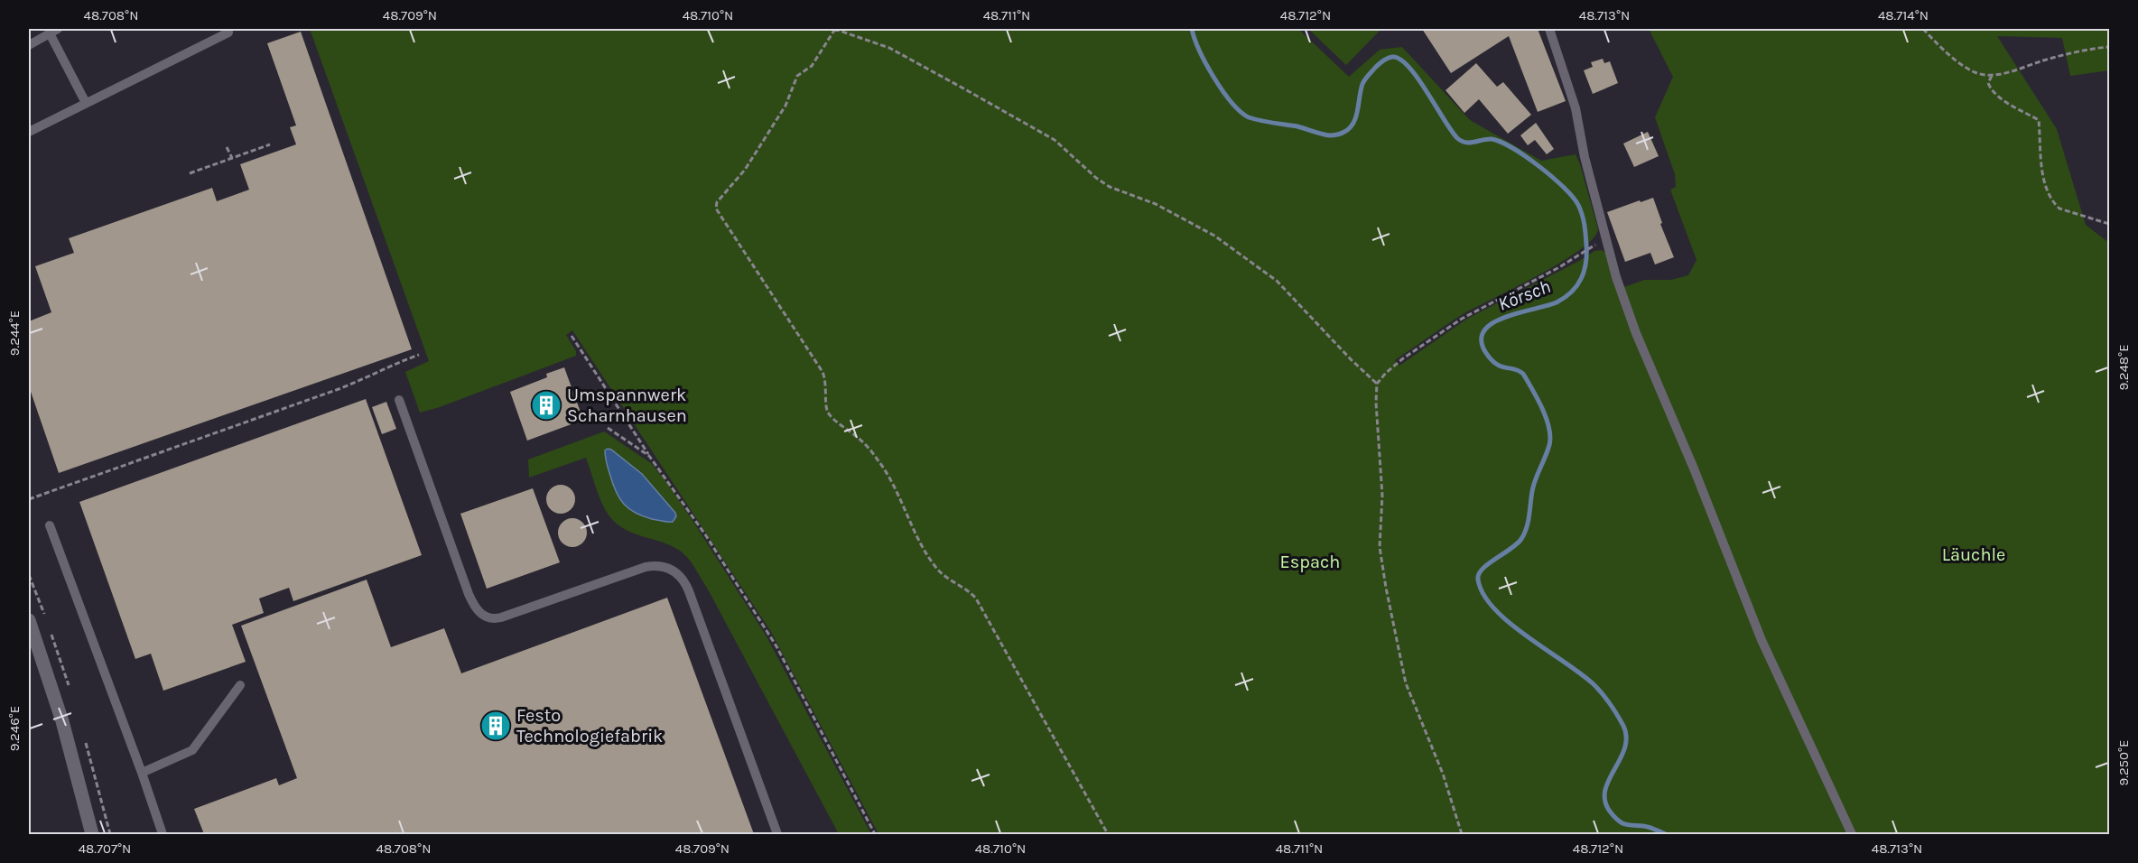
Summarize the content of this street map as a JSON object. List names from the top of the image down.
{
  "water": ["Körsch"],
  "parks": ["Läuchle", "Espach"],
  "places": {
    "building": ["Umspannwerk Scharnhausen", "Festo Technologiefabrik"]
  },
  "coordinates": [
    "48.708°N",
    "48.709°N",
    "48.710°N",
    "48.711°N",
    "48.712°N",
    "48.713°N",
    "48.714°N",
    "9.244°E",
    "9.248°E",
    "9.246°E",
    "9.250°E",
    "48.707°N"
  ]
}
